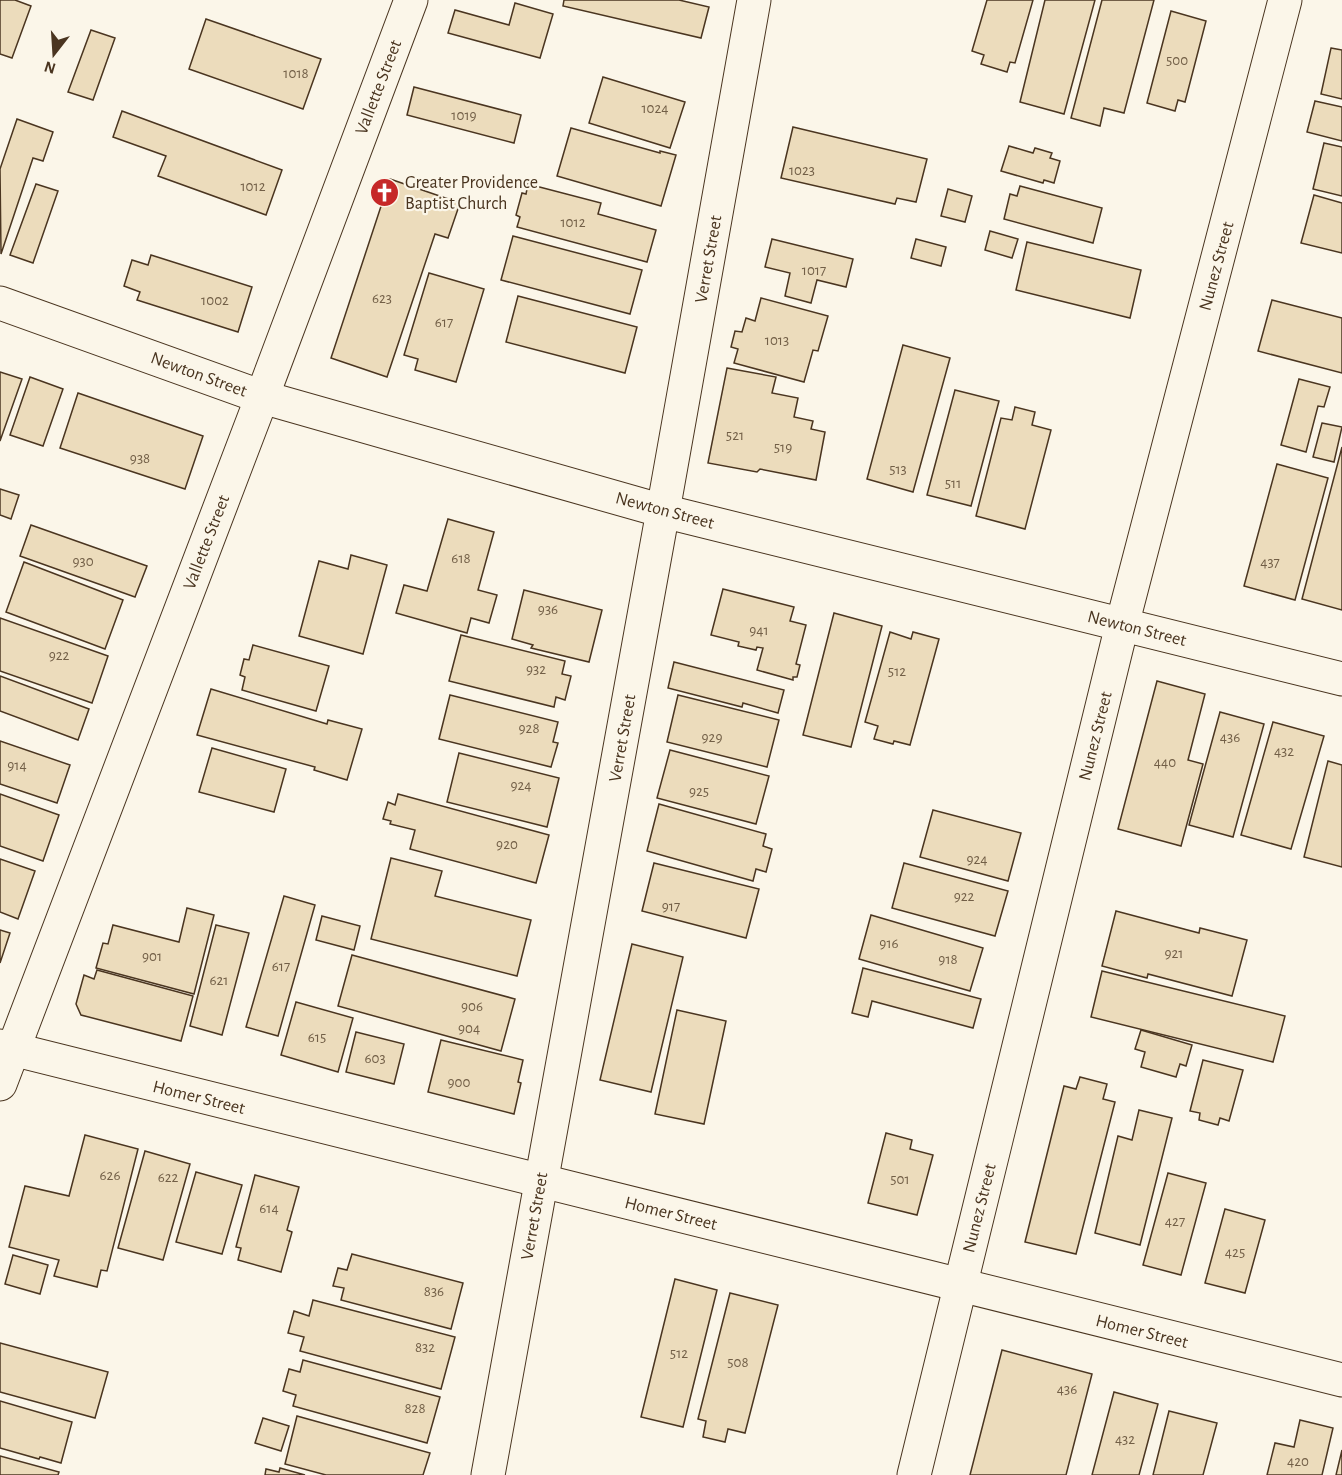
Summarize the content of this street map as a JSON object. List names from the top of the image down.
{
  "streets": {
    "street": [
      "Vallette Street",
      "Verret Street",
      "Nunez Street",
      "Newton Street",
      "Homer Street"
    ]
  },
  "crossings": [
    ["Vallette Street", "Newton Street"],
    ["Vallette Street", "Homer Street"],
    ["Verret Street", "Newton Street"],
    ["Verret Street", "Homer Street"],
    ["Nunez Street", "Newton Street"],
    ["Nunez Street", "Homer Street"]
  ],
  "places": {
    "church": ["Greater Providence Baptist Church"]
  },
  "house_numbers": [
    "500",
    "1018",
    "1024",
    "1019",
    "1023",
    "1012",
    "1012",
    "1017",
    "623",
    "1002",
    "617",
    "1013",
    "521",
    "519",
    "938",
    "513",
    "511",
    "618",
    "930",
    "437",
    "936",
    "941",
    "922",
    "932",
    "512",
    "928",
    "929",
    "436",
    "432",
    "440",
    "914",
    "924",
    "925",
    "920",
    "924",
    "922",
    "917",
    "916",
    "921",
    "901",
    "918",
    "617",
    "621",
    "906",
    "904",
    "615",
    "603",
    "900",
    "626",
    "622",
    "501",
    "614",
    "427",
    "425",
    "836",
    "832",
    "512",
    "508",
    "436",
    "828",
    "432",
    "420"
  ],
  "north": "bottom"
}
